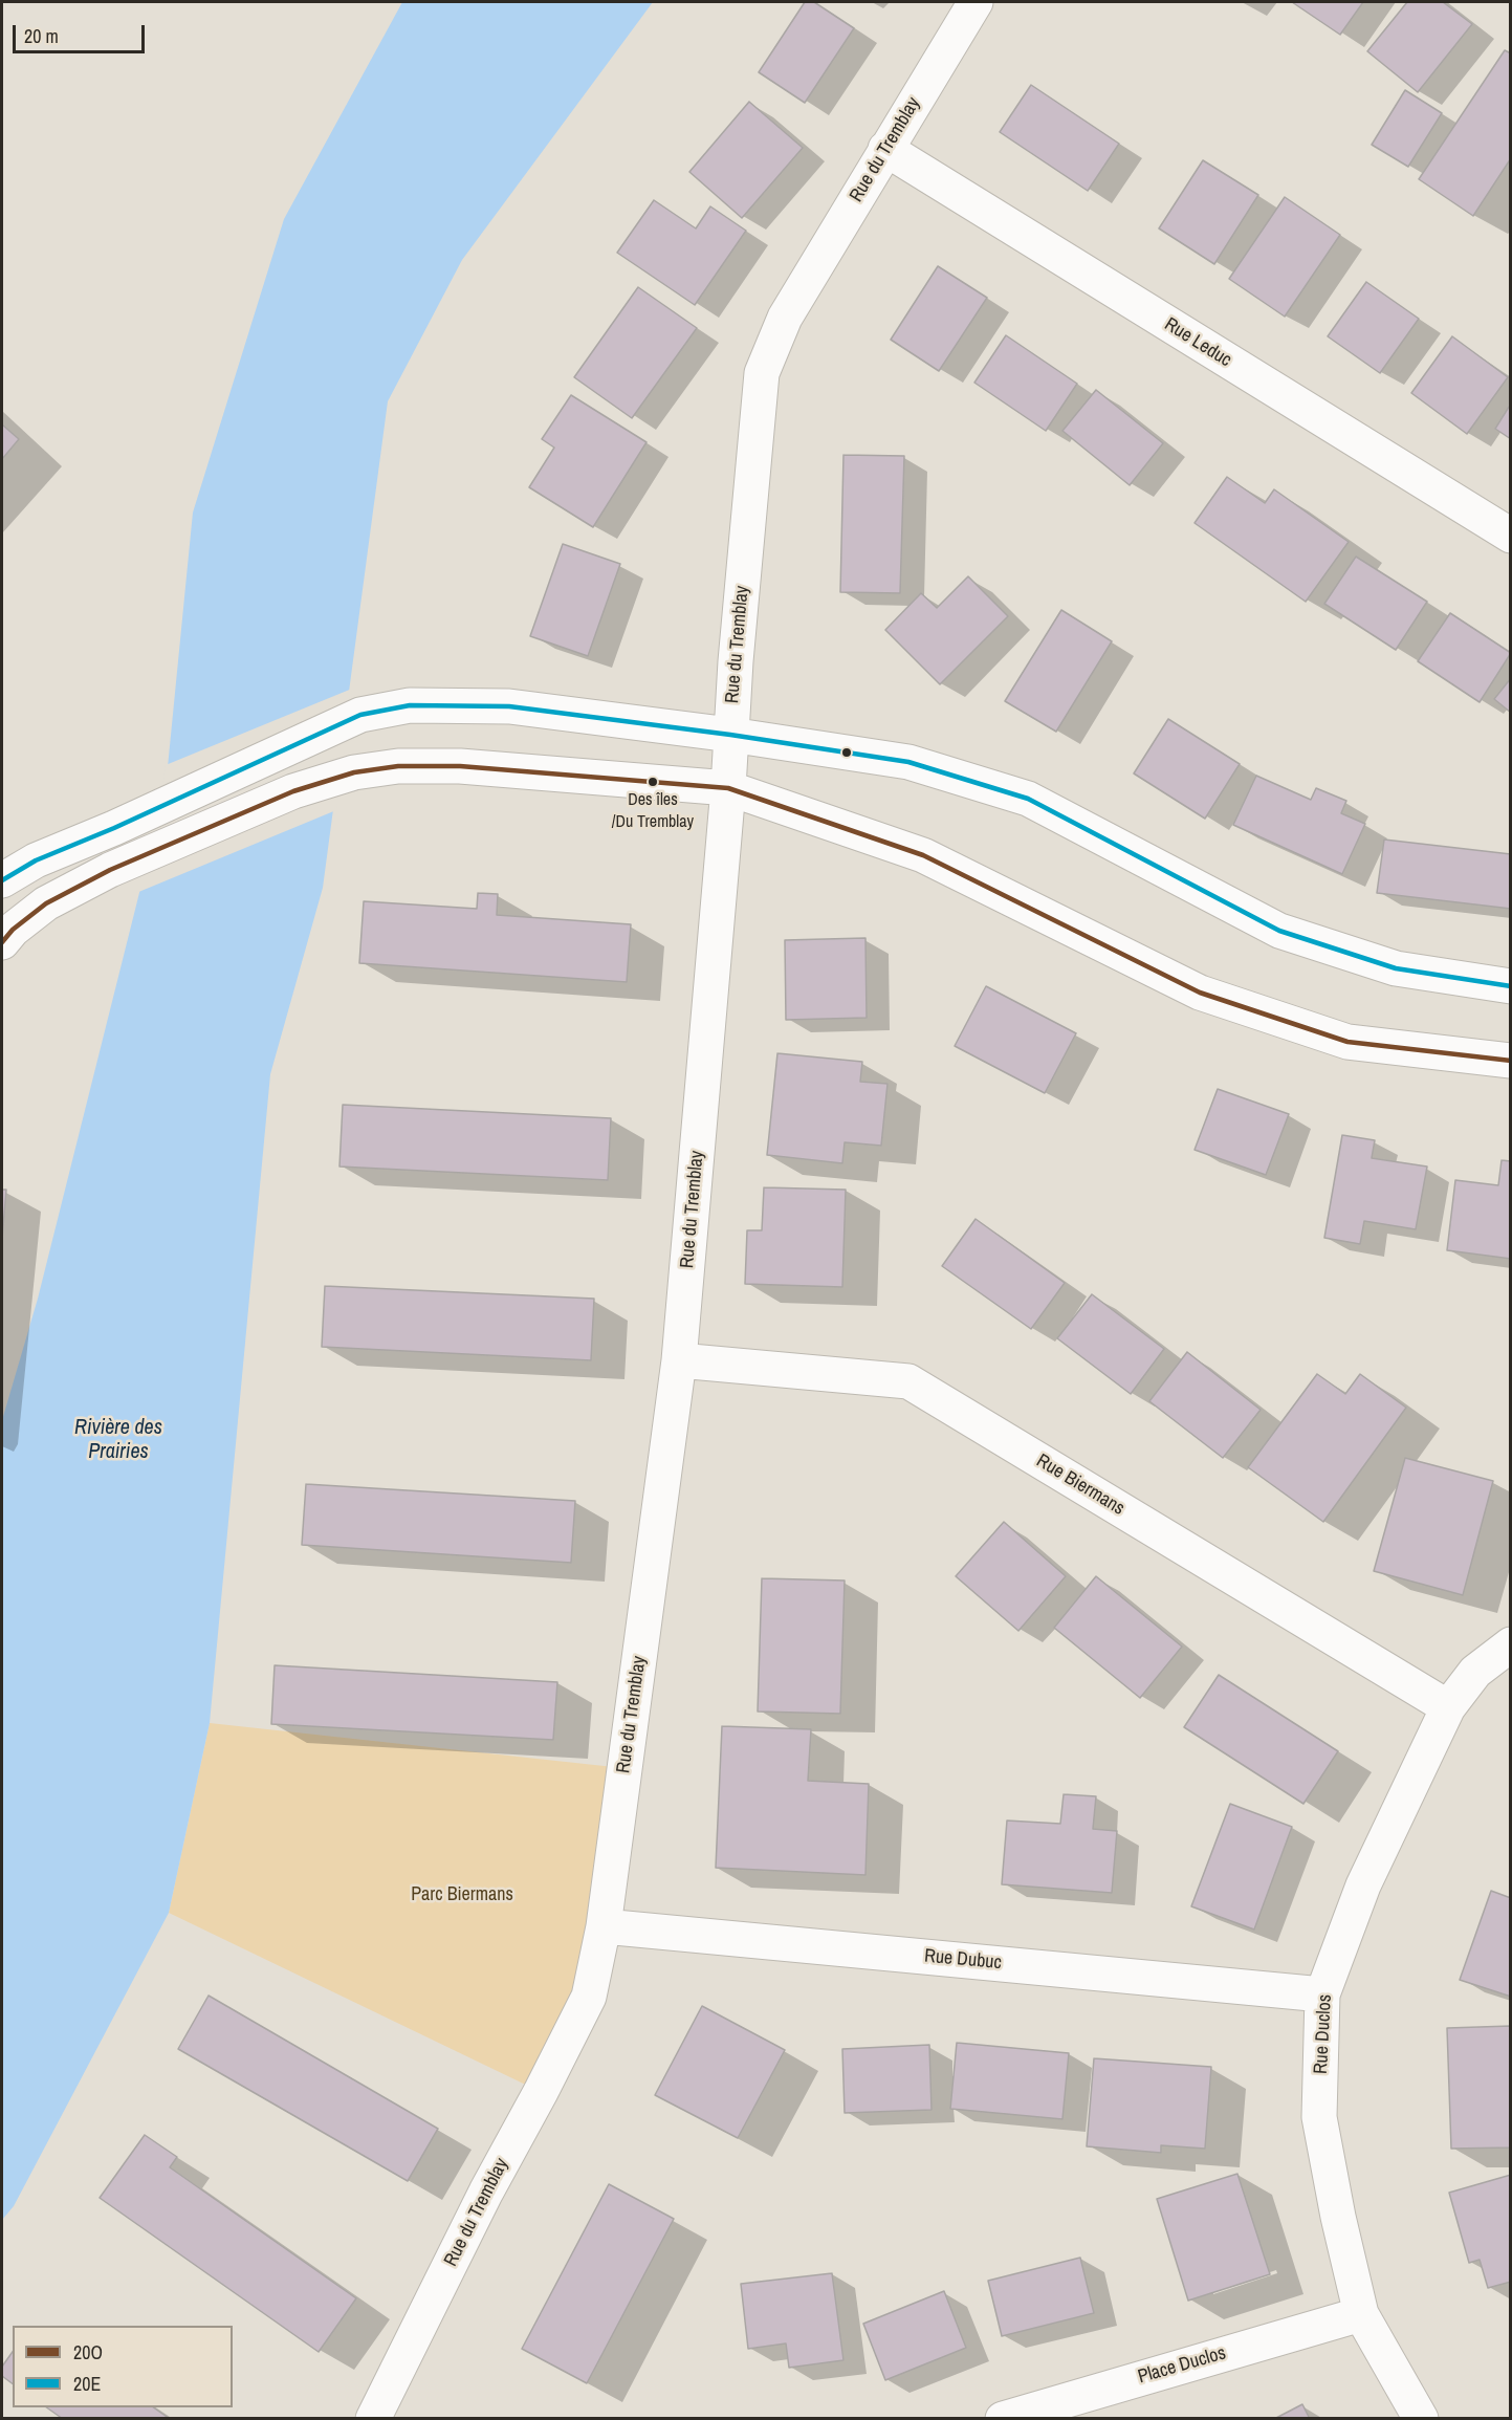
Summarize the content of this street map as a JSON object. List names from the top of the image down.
{
  "streets": {
    "street": [
      "Rue du Tremblay",
      "Rue Leduc",
      "Rue Biermans",
      "Rue Dubuc",
      "Rue Duclos",
      "Place Duclos"
    ]
  },
  "crossings": [
    ["Rue du Tremblay", "Rue Leduc"],
    ["Rue du Tremblay", "Rue Biermans"],
    ["Rue du Tremblay", "Rue Dubuc"],
    ["Rue Biermans", "Rue Duclos"],
    ["Rue Dubuc", "Rue Duclos"],
    ["Rue Duclos", "Place Duclos"]
  ],
  "water": ["Rivière des Prairies"],
  "parks": ["Parc Biermans"],
  "places": ["Des îles /Du Tremblay"],
  "lines": ["transit line 20E", "transit line 20O"],
  "legend": ["20O", "20E"],
  "scale_bar": "20 m"
}
